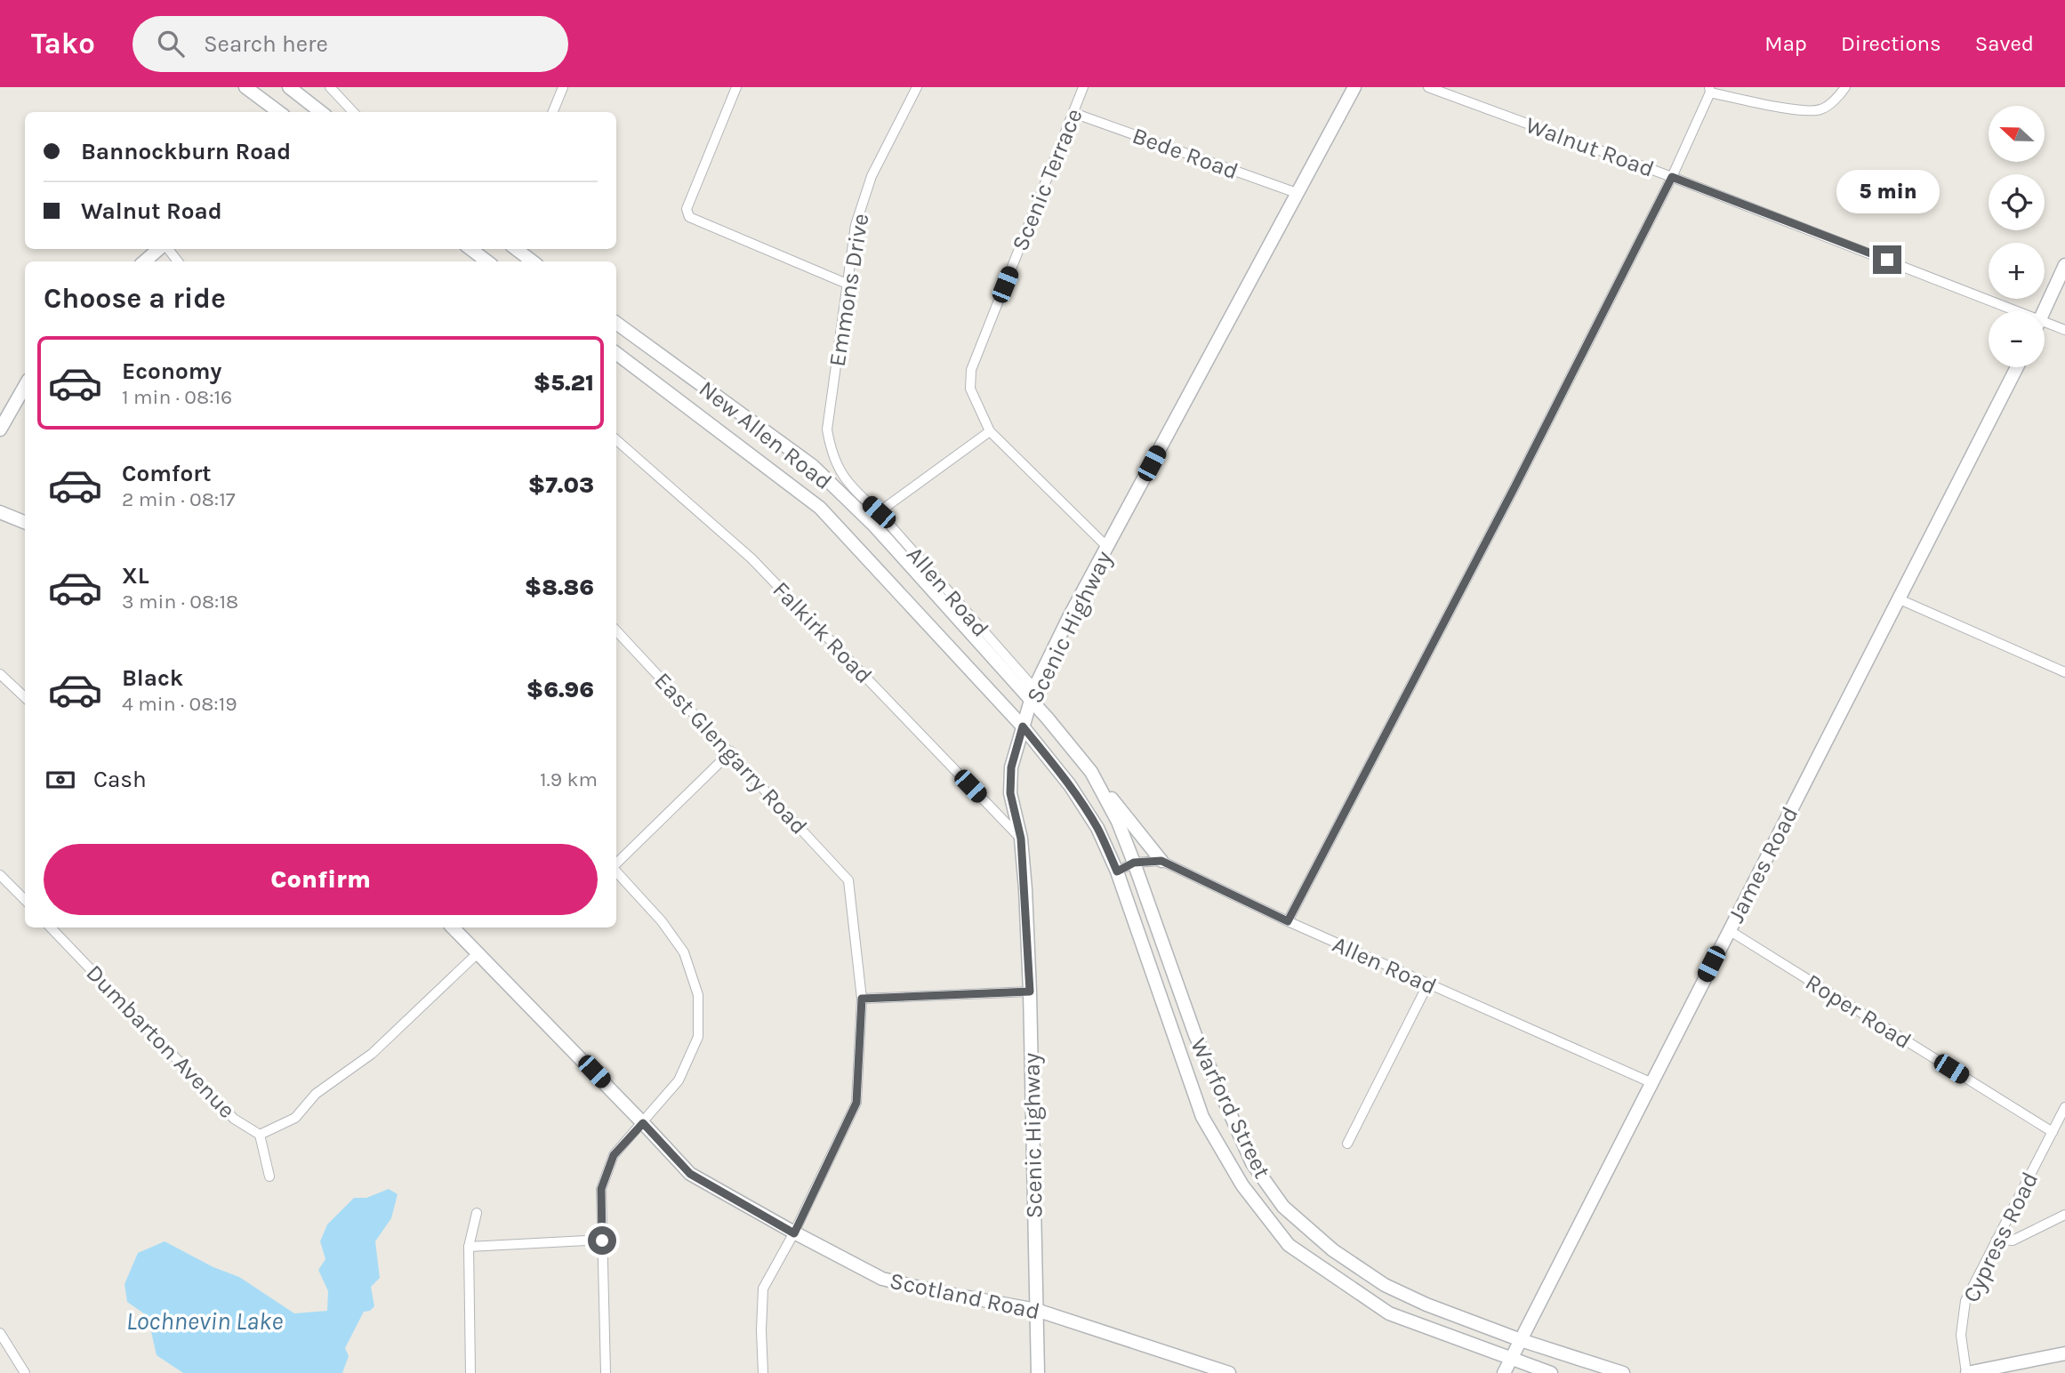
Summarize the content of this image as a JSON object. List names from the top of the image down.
{
  "streets": {
    "main road": [
      "New Allen Road",
      "Scenic Highway",
      "James Road",
      "Warford Street",
      "Scotland Road"
    ],
    "street": [
      "Walnut Road",
      "Bede Road",
      "Scenic Terrace",
      "Emmons Drive",
      "Allen Road",
      "Falkirk Road",
      "East Glengarry Road",
      "Roper Road",
      "Dumbarton Avenue",
      "Cypress Road"
    ]
  },
  "crossings": [
    ["Bede Road", "Scenic Terrace"],
    ["Bede Road", "Scenic Highway"],
    ["Scenic Terrace", "Scenic Highway"],
    ["Emmons Drive", "Allen Road"],
    ["New Allen Road", "Allen Road"],
    ["New Allen Road", "Scenic Highway"],
    ["New Allen Road", "Warford Street"],
    ["Allen Road", "Scenic Highway"],
    ["Allen Road", "James Road"],
    ["Allen Road", "Warford Street"],
    ["Scenic Highway", "Falkirk Road"],
    ["Scenic Highway", "Warford Street"],
    ["Scenic Highway", "Scotland Road"],
    ["James Road", "Roper Road"],
    ["James Road", "Warford Street"],
    ["Roper Road", "Cypress Road"],
    ["Dumbarton Avenue", "Scotland Road"]
  ],
  "water": ["Lochnevin Lake"],
  "north": "left",
  "page": {
    "header": "Tako",
    "search": "Search here",
    "nav": ["Map", "Directions", "Saved"],
    "map_buttons": ["+", "−"],
    "banner": ["Bannockburn Road", "Walnut Road"],
    "bubble": "5 min",
    "heading": "Choose a ride",
    "list": [
      {
        "name": "Economy",
        "note": "1 min · 08:16",
        "value": "$5.21"
      },
      {
        "name": "Comfort",
        "note": "2 min · 08:17",
        "value": "$7.03"
      },
      {
        "name": "XL",
        "note": "3 min · 08:18",
        "value": "$8.86"
      },
      {
        "name": "Black",
        "note": "4 min · 08:19",
        "value": "$6.96"
      }
    ],
    "pay": ["Cash", "1.9 km"],
    "buttons": "Confirm"
  }
}
